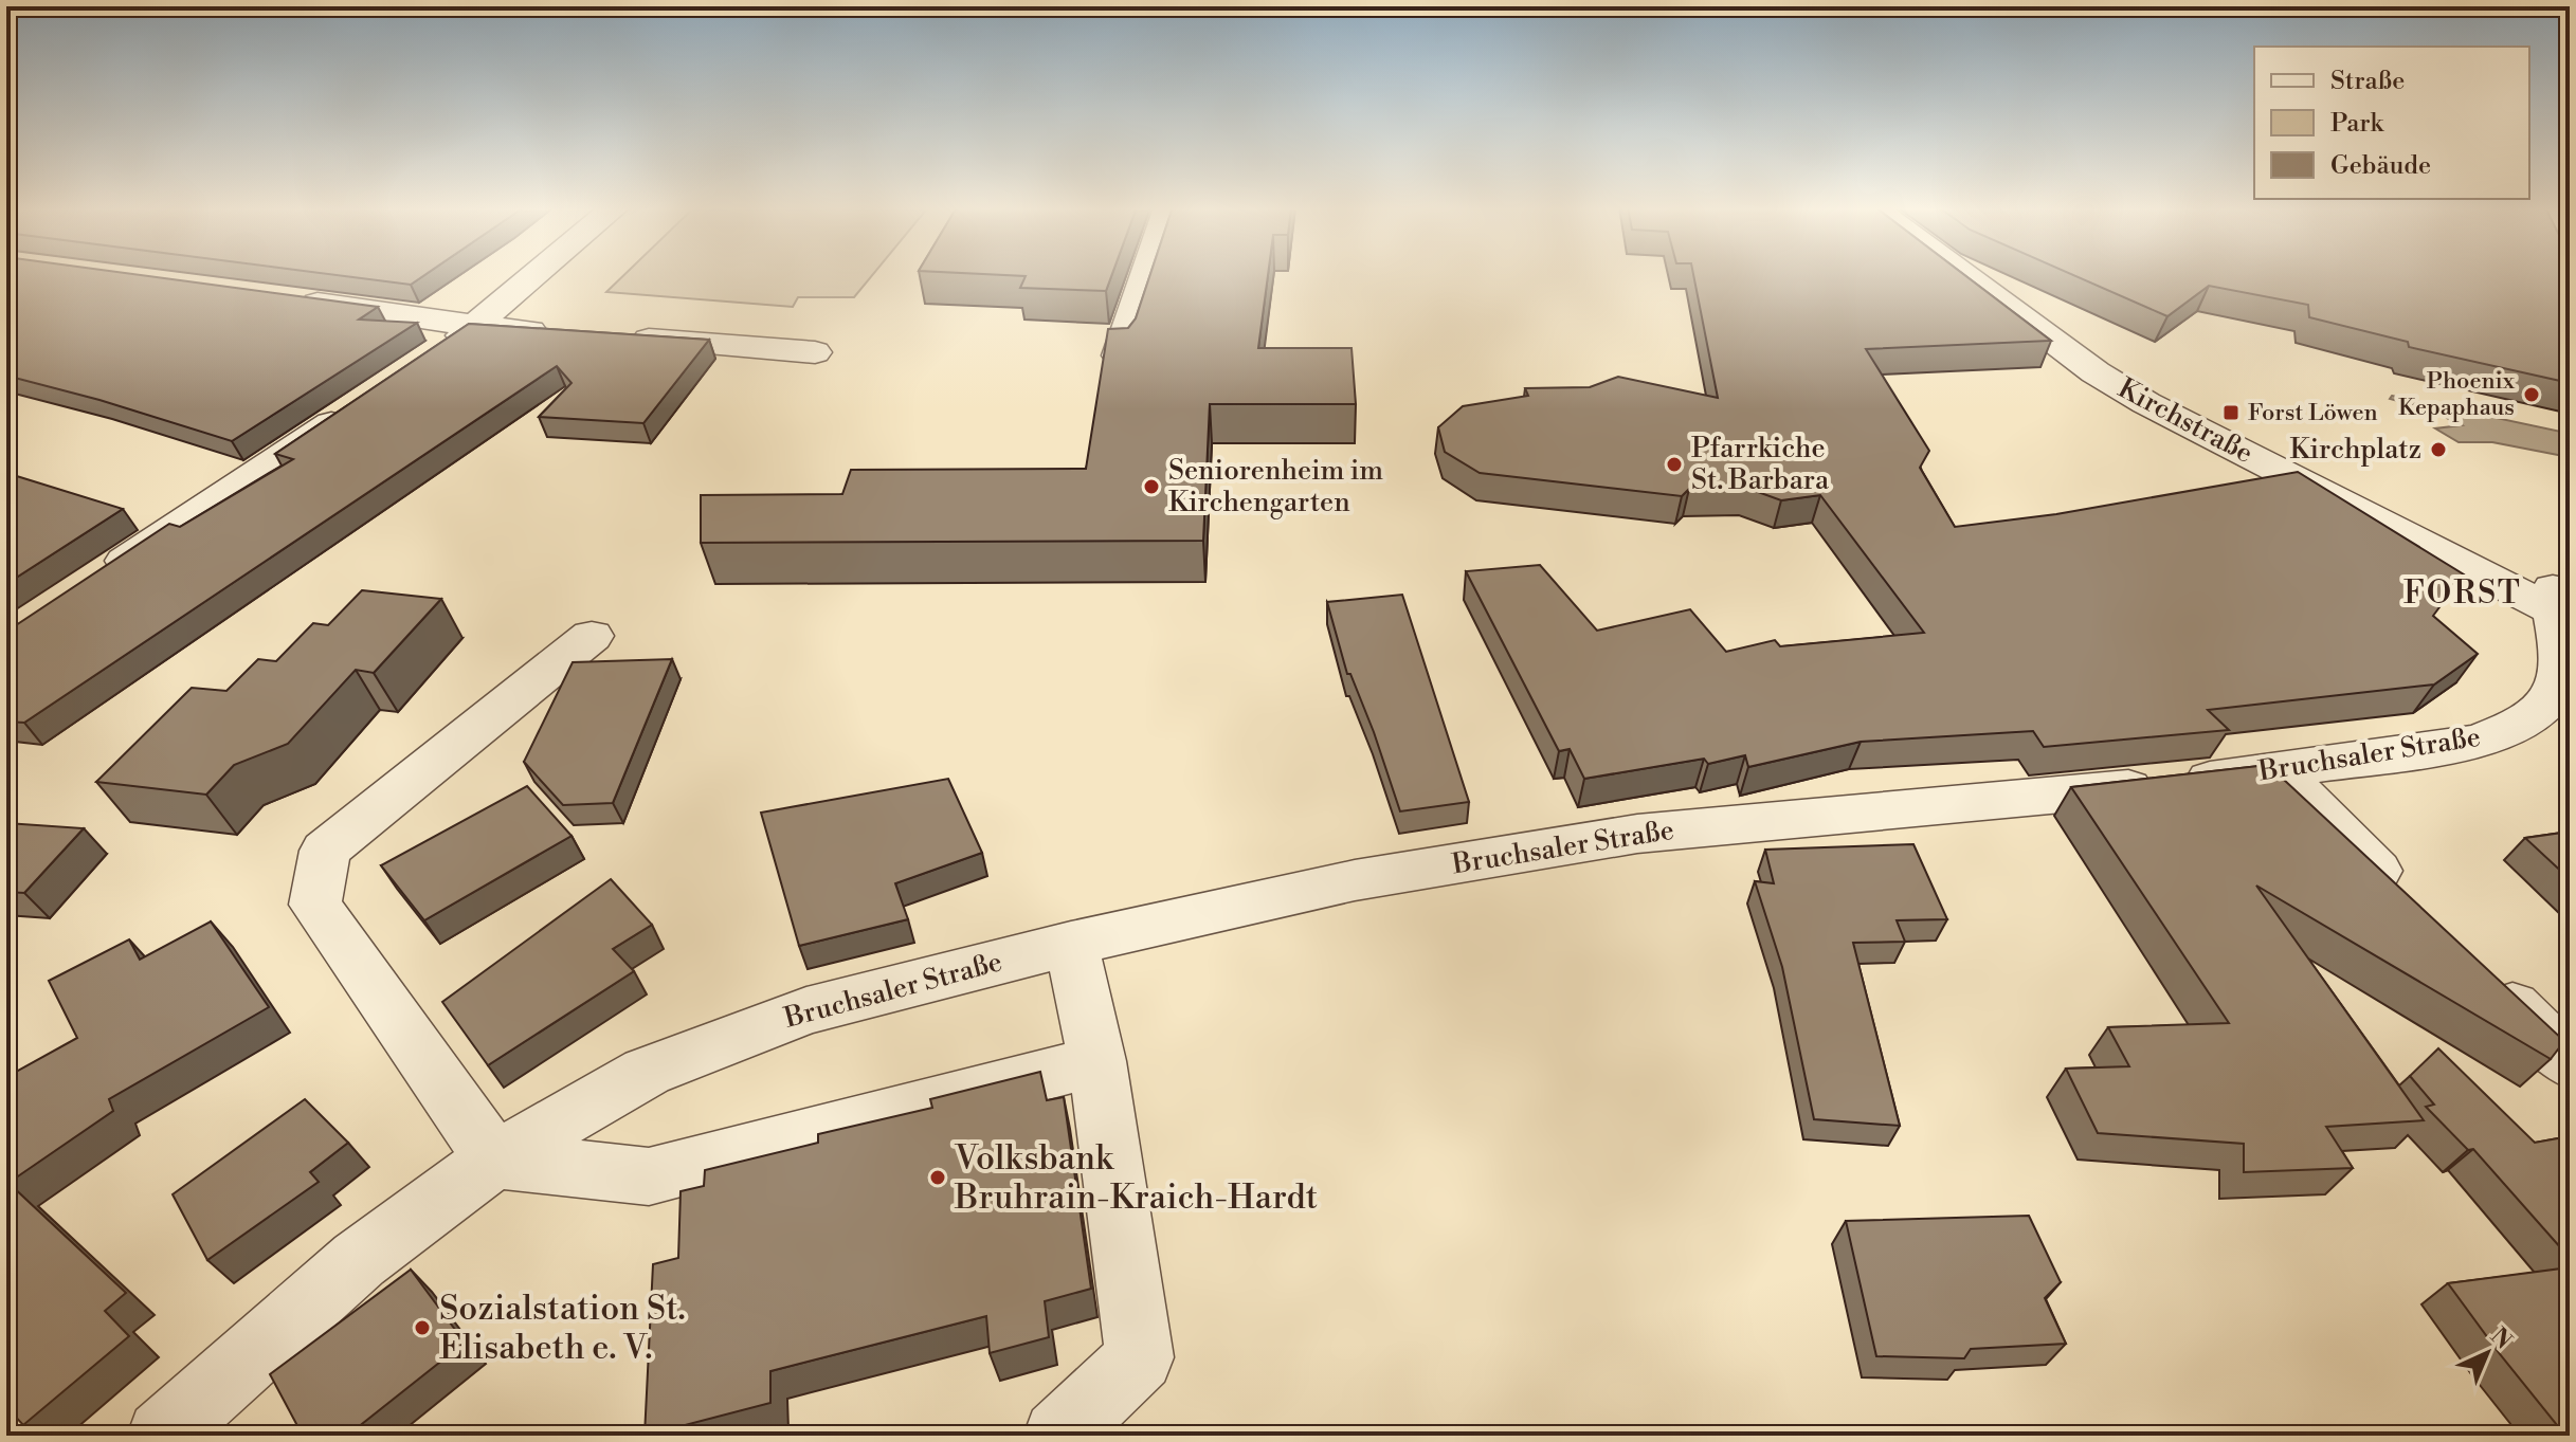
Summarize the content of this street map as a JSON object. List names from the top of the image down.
{
  "streets": {
    "street": ["Kirchstraße", "Bruchsaler Straße"]
  },
  "crossings": [
    ["Kirchstraße", "Bruchsaler Straße"]
  ],
  "districts": ["FORST"],
  "places": {
    "other": [
      "Phoenix Kepaphaus",
      "Kirchplatz",
      "Pfarrkiche St. Barbara",
      "Seniorenheim im Kirchengarten",
      "Volksbank Bruhrain-Kraich-Hardt",
      "Sozialstation St. Elisabeth e. V."
    ],
    "transit": ["Forst Löwen"]
  },
  "legend": ["Straße", "Park", "Gebäude"],
  "north": "top right"
}
